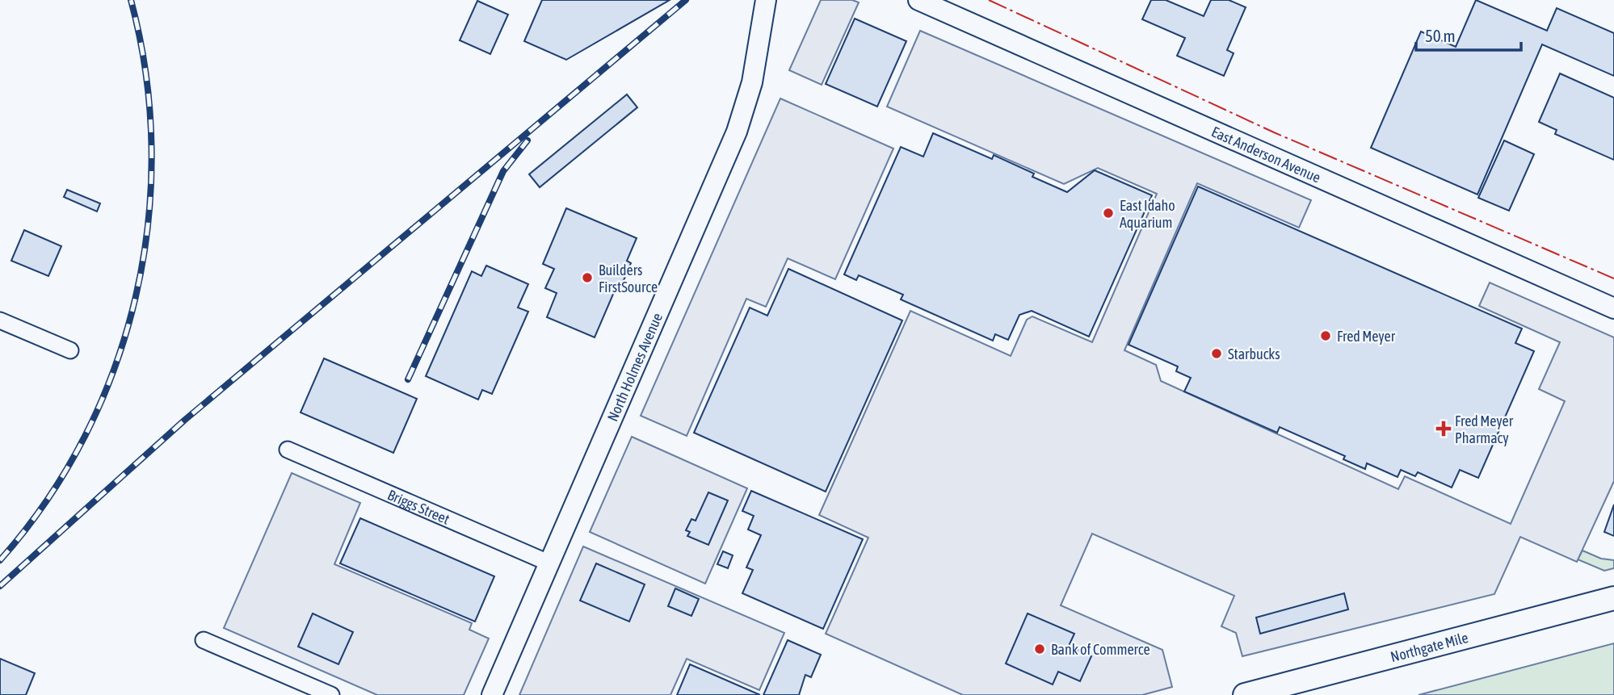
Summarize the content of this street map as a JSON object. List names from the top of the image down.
{
  "streets": {
    "highway": ["Northgate Mile"],
    "main road": ["East Anderson Avenue", "North Holmes Avenue"],
    "street": ["Briggs Street"]
  },
  "crossings": [
    ["North Holmes Avenue", "Briggs Street"]
  ],
  "places": {
    "other": [
      "East Idaho Aquarium",
      "Builders FirstSource",
      "Fred Meyer",
      "Starbucks",
      "Bank of Commerce"
    ],
    "health": ["Fred Meyer Pharmacy"]
  },
  "scale_bar": "50 m"
}
